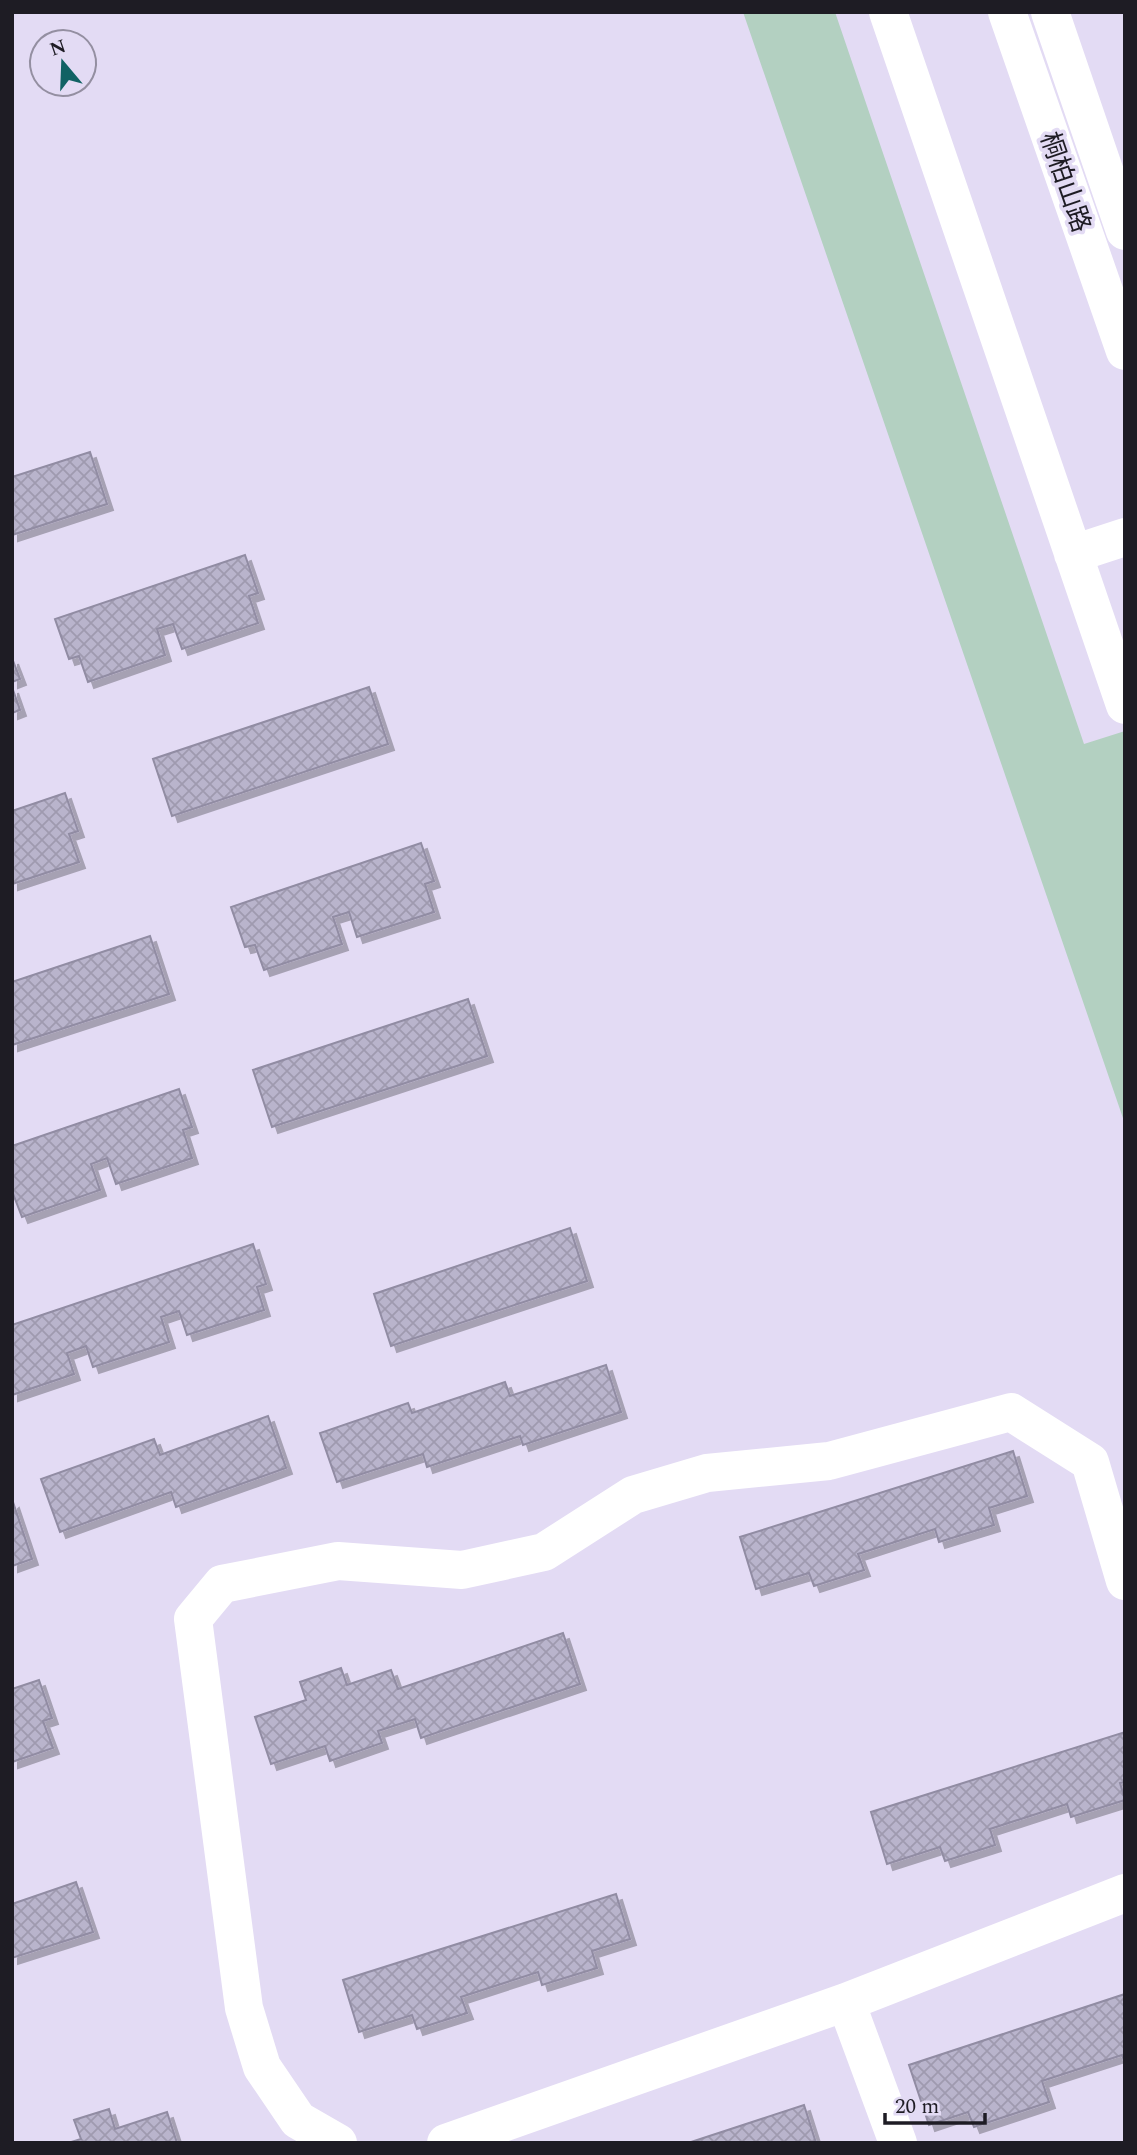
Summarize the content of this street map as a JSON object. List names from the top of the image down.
{
  "streets": {
    "street": ["桐柏山路"]
  },
  "scale_bar": "20 m",
  "north": "top"
}
